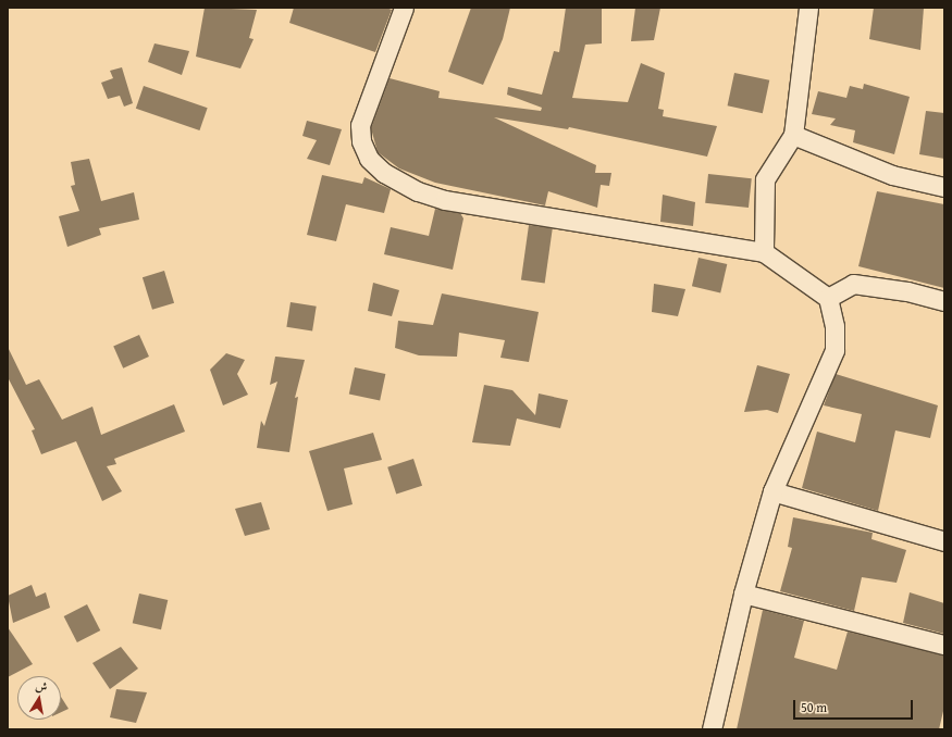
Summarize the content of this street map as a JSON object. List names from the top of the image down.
{
  "scale_bar": "50 m",
  "north": "top"
}
